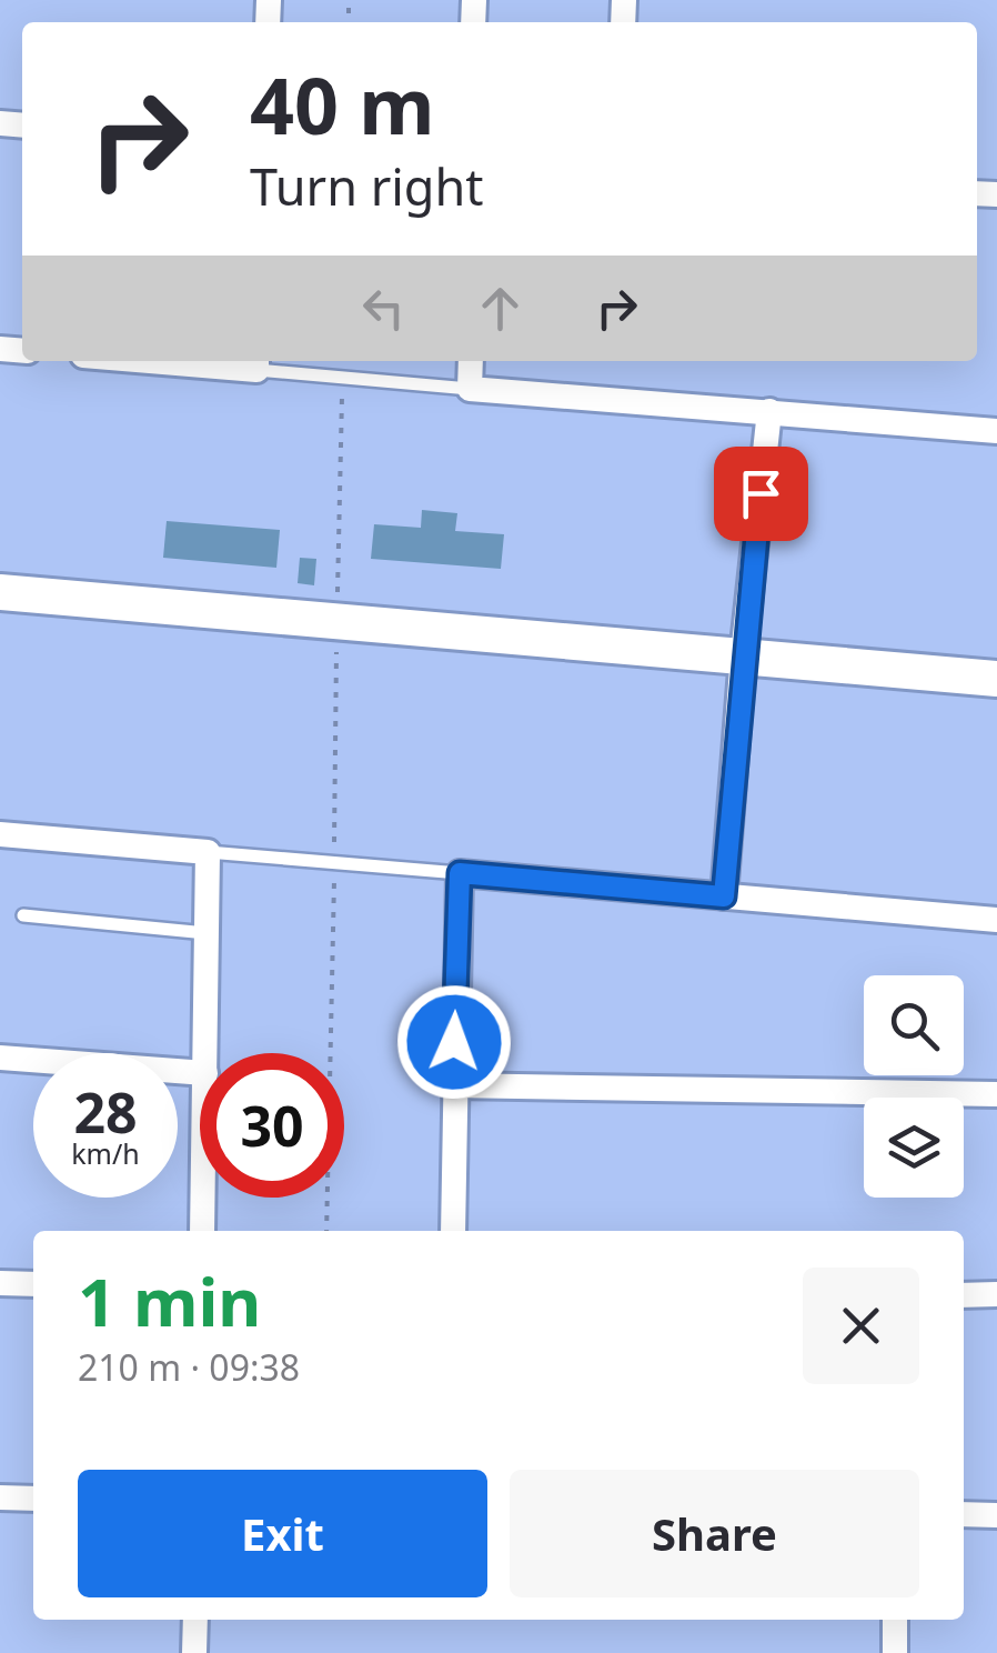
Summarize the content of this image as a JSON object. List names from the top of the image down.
{
  "page": {
    "turn": ["40 m", "Turn right"],
    "speed": "28 km/h",
    "limit": "30",
    "heading": ["1 min", "210 m · 09:38"],
    "buttons": ["Exit", "Share"]
  }
}
